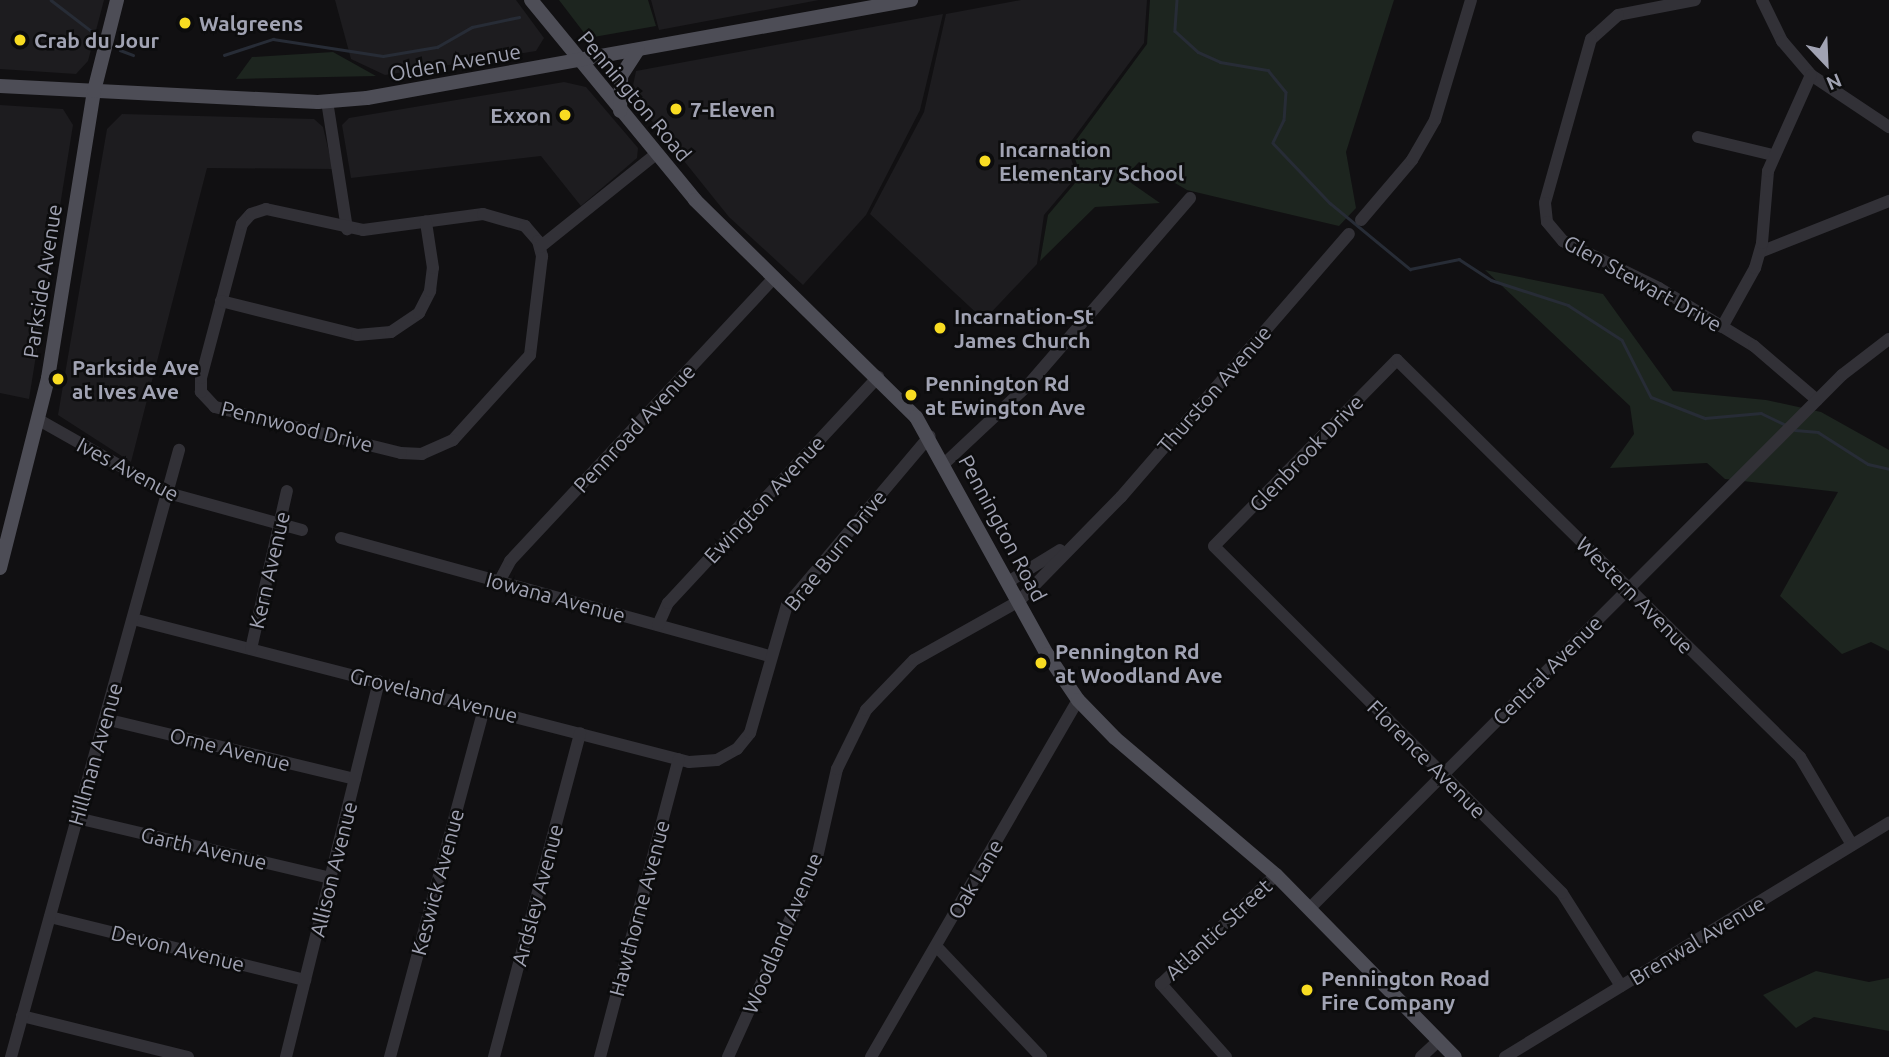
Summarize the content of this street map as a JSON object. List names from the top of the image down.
{
  "streets": {
    "main road": ["Olden Avenue", "Pennington Road", "Parkside Avenue"],
    "street": [
      "Glen Stewart Drive",
      "Thurston Avenue",
      "Pennwood Drive",
      "Pennroad Avenue",
      "Glenbrook Drive",
      "Ives Avenue",
      "Ewington Avenue",
      "Brae Burn Drive",
      "Kern Avenue",
      "Western Avenue",
      "Iowana Avenue",
      "Central Avenue",
      "Groveland Avenue",
      "Orne Avenue",
      "Hillman Avenue",
      "Florence Avenue",
      "Garth Avenue",
      "Allison Avenue",
      "Oak Lane",
      "Keswick Avenue",
      "Ardsley Avenue",
      "Hawthorne Avenue",
      "Atlantic Street",
      "Woodland Avenue",
      "Brenwal Avenue",
      "Devon Avenue"
    ]
  },
  "crossings": [
    ["Olden Avenue", "Pennington Road"],
    ["Olden Avenue", "Parkside Avenue"],
    ["Pennington Road", "Thurston Avenue"],
    ["Pennington Road", "Pennroad Avenue"],
    ["Pennington Road", "Ewington Avenue"],
    ["Pennington Road", "Brae Burn Drive"],
    ["Pennington Road", "Central Avenue"],
    ["Pennington Road", "Oak Lane"],
    ["Pennington Road", "Atlantic Street"],
    ["Pennington Road", "Woodland Avenue"],
    ["Parkside Avenue", "Ives Avenue"],
    ["Glen Stewart Drive", "Central Avenue"],
    ["Thurston Avenue", "Woodland Avenue"],
    ["Pennroad Avenue", "Iowana Avenue"],
    ["Glenbrook Drive", "Western Avenue"],
    ["Glenbrook Drive", "Florence Avenue"],
    ["Ives Avenue", "Kern Avenue"],
    ["Ives Avenue", "Hillman Avenue"],
    ["Ewington Avenue", "Iowana Avenue"],
    ["Brae Burn Drive", "Iowana Avenue"],
    ["Brae Burn Drive", "Groveland Avenue"],
    ["Kern Avenue", "Groveland Avenue"],
    ["Western Avenue", "Central Avenue"],
    ["Western Avenue", "Brenwal Avenue"],
    ["Central Avenue", "Florence Avenue"],
    ["Groveland Avenue", "Hillman Avenue"],
    ["Groveland Avenue", "Allison Avenue"],
    ["Groveland Avenue", "Keswick Avenue"],
    ["Groveland Avenue", "Ardsley Avenue"],
    ["Groveland Avenue", "Hawthorne Avenue"],
    ["Orne Avenue", "Hillman Avenue"],
    ["Orne Avenue", "Allison Avenue"],
    ["Hillman Avenue", "Garth Avenue"],
    ["Hillman Avenue", "Devon Avenue"],
    ["Florence Avenue", "Brenwal Avenue"],
    ["Garth Avenue", "Allison Avenue"],
    ["Allison Avenue", "Devon Avenue"]
  ],
  "places": [
    "Walgreens",
    "Crab du Jour",
    "7-Eleven",
    "Exxon",
    "Incarnation Elementary School",
    "Incarnation-St James Church",
    "Parkside Ave at Ives Ave",
    "Pennington Rd at Ewington Ave",
    "Pennington Rd at Woodland Ave",
    "Pennington Road Fire Company"
  ],
  "north": "bottom right"
}
